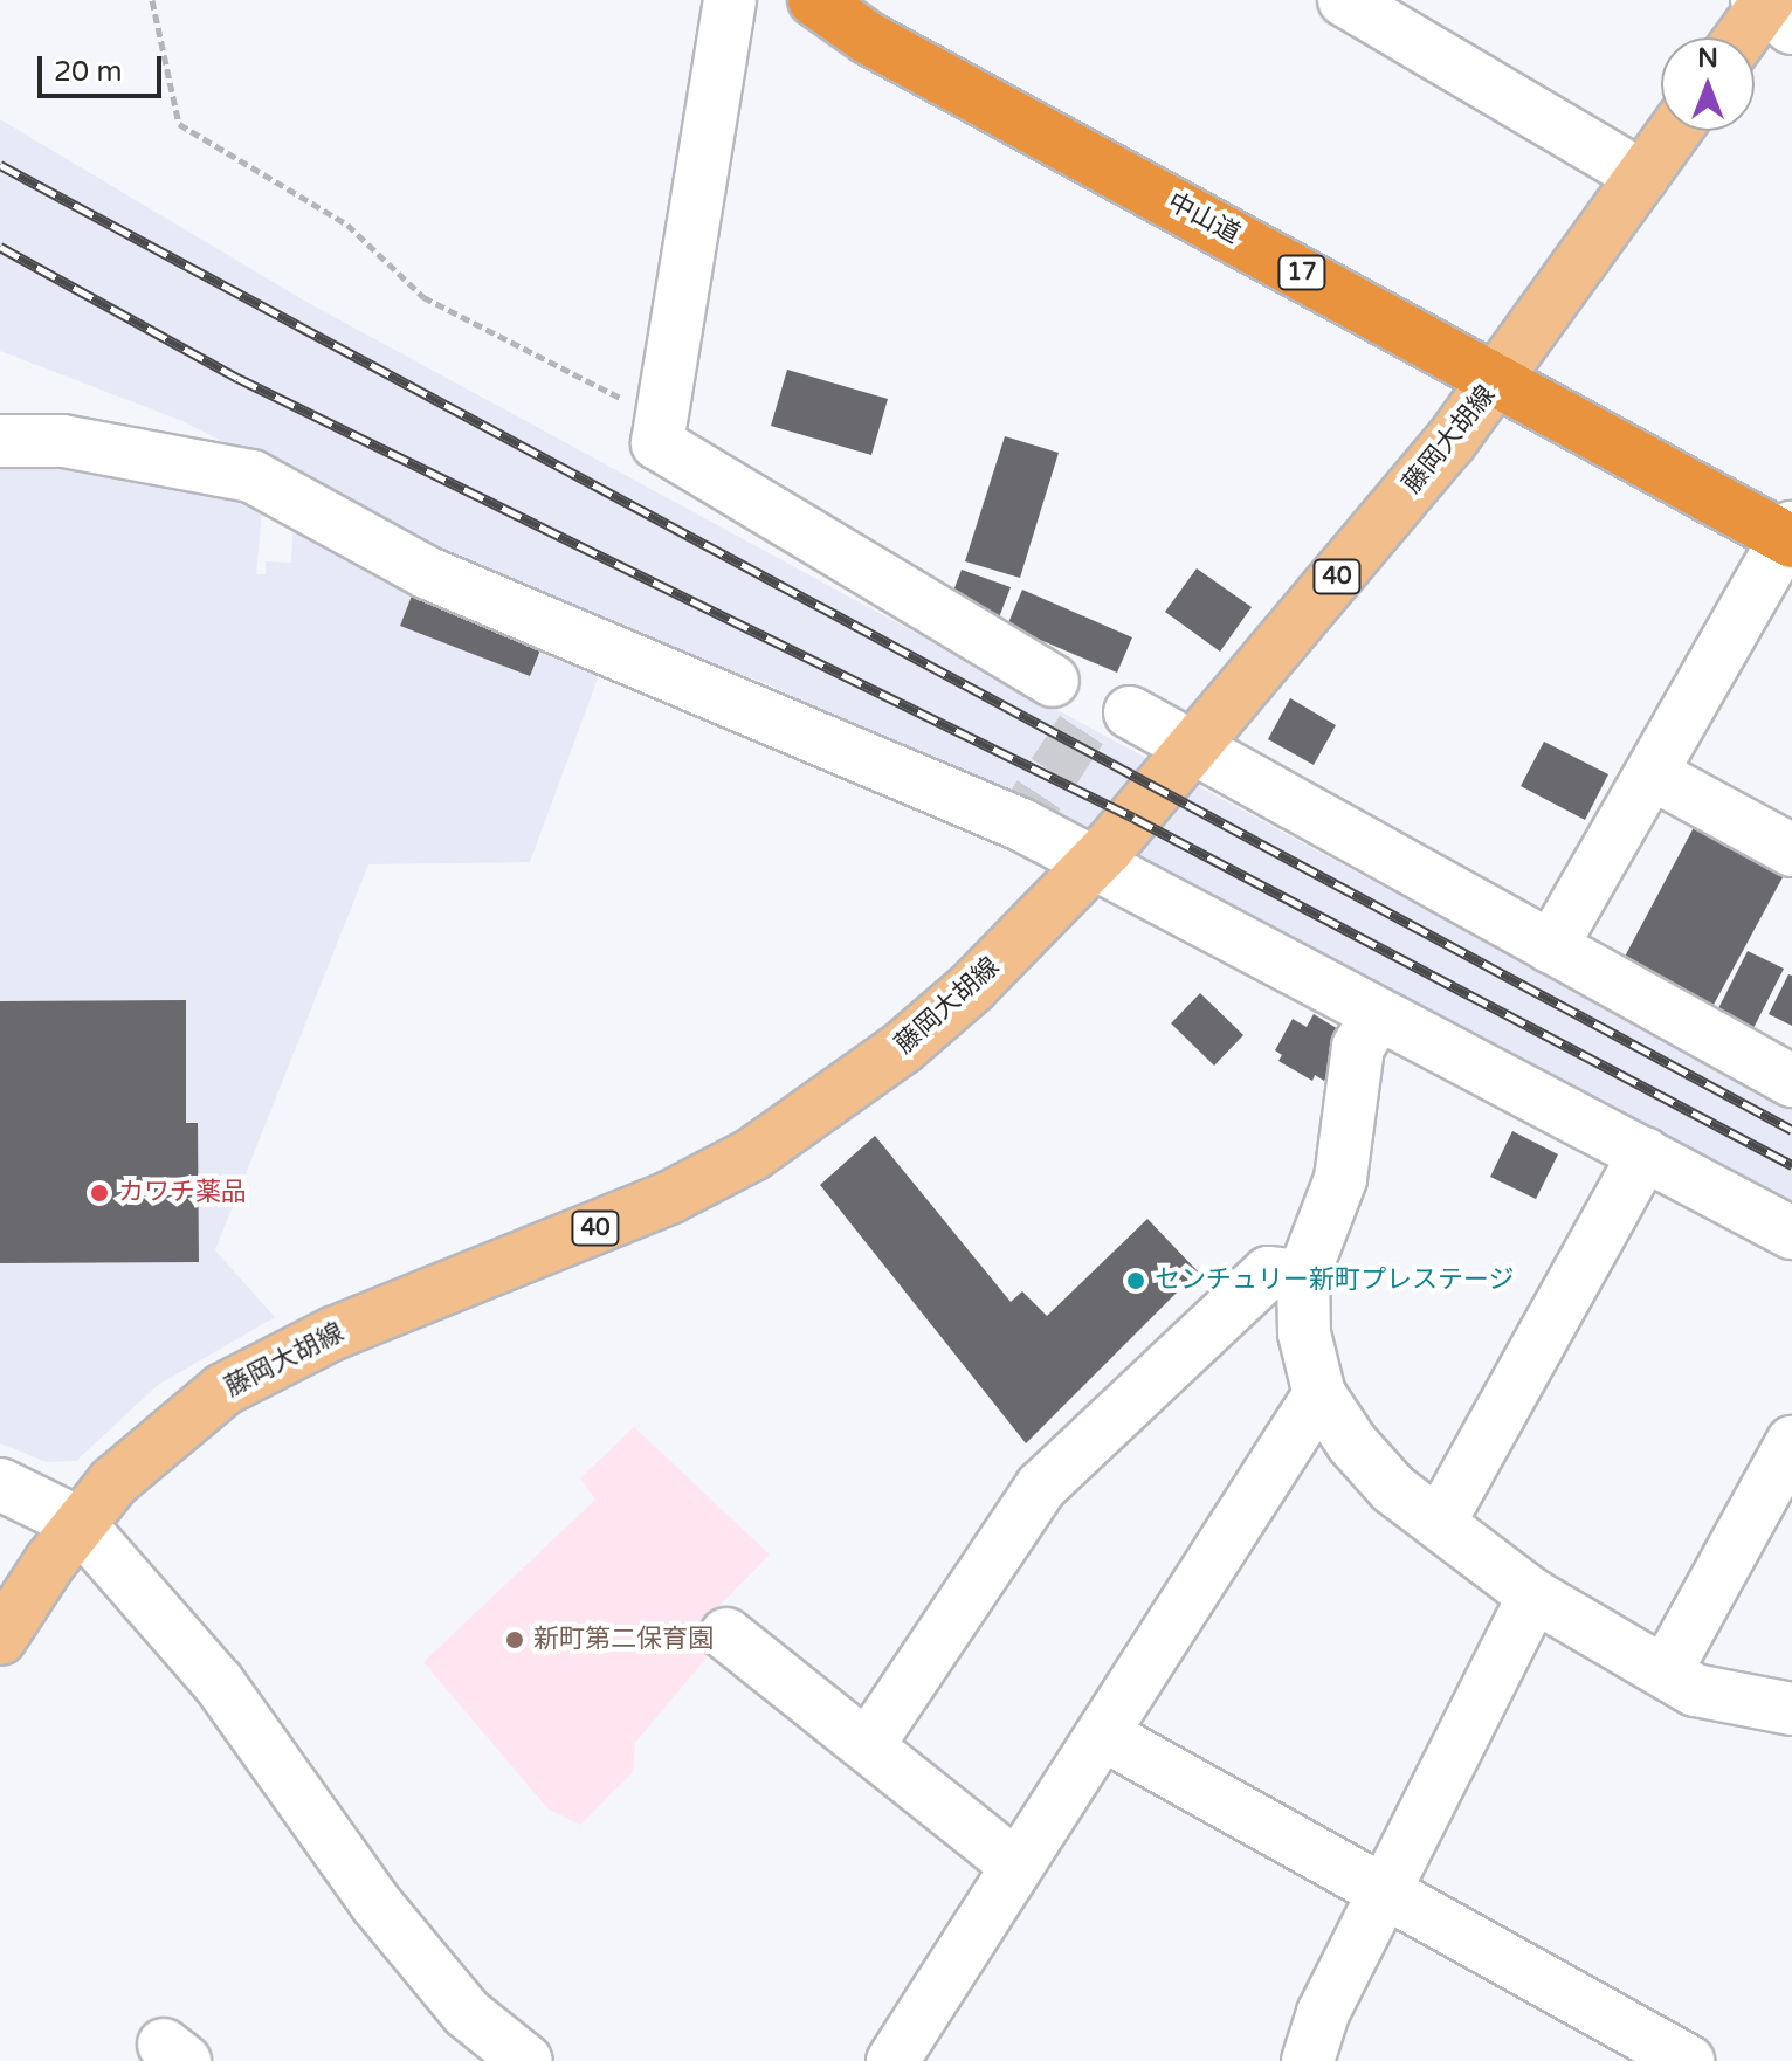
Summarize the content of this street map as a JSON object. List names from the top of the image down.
{
  "streets": {
    "highway": ["中山道", "17"],
    "main road": ["藤岡大胡線", "40"]
  },
  "crossings": [
    ["中山道", "藤岡大胡線"]
  ],
  "places": ["カワチ薬品", "センチュリー新町プレステージ", "新町第二保育園"],
  "scale_bar": "20 m",
  "north": "top"
}
